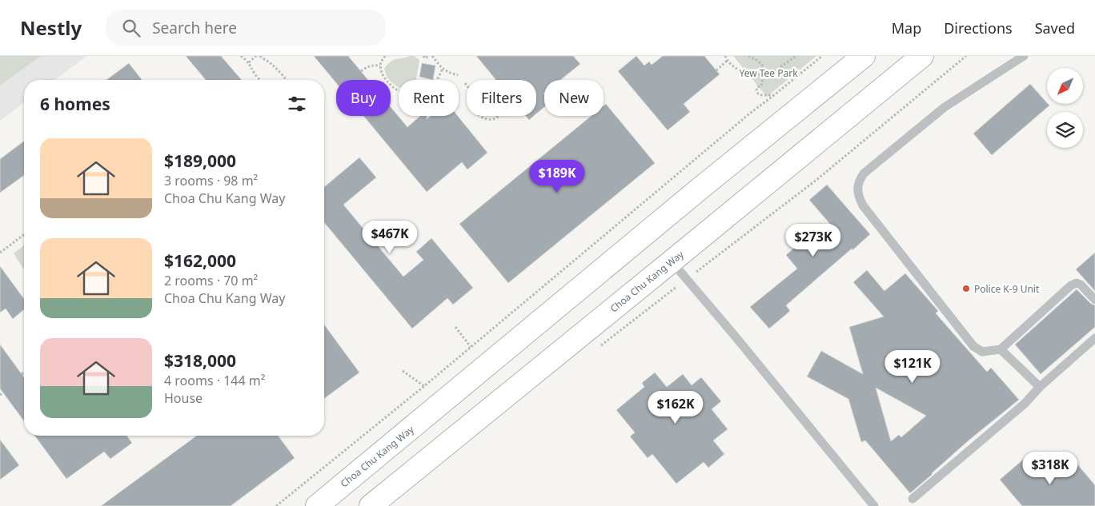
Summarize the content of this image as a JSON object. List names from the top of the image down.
{
  "streets": {
    "main road": ["Choa Chu Kang Way"]
  },
  "parks": ["Yew Tee Park"],
  "places": ["Police K-9 Unit"],
  "north": "bottom left",
  "page": {
    "header": "Nestly",
    "search": "Search here",
    "nav": ["Map", "Directions", "Saved"],
    "chip": [
      "Buy",
      "Rent",
      "Filters",
      "New"
    ],
    "heading": "6 homes",
    "list": [
      {
        "name": "$189,000",
        "note": "3 rooms · 98 m² · Choa Chu Kang Way"
      },
      {
        "name": "$162,000",
        "note": "2 rooms · 70 m² · Choa Chu Kang Way"
      },
      {
        "name": "$318,000",
        "note": "4 rooms · 144 m² · House"
      }
    ],
    "price": [
      "$189K",
      "$467K",
      "$273K",
      "$121K",
      "$162K",
      "$318K"
    ]
  }
}
